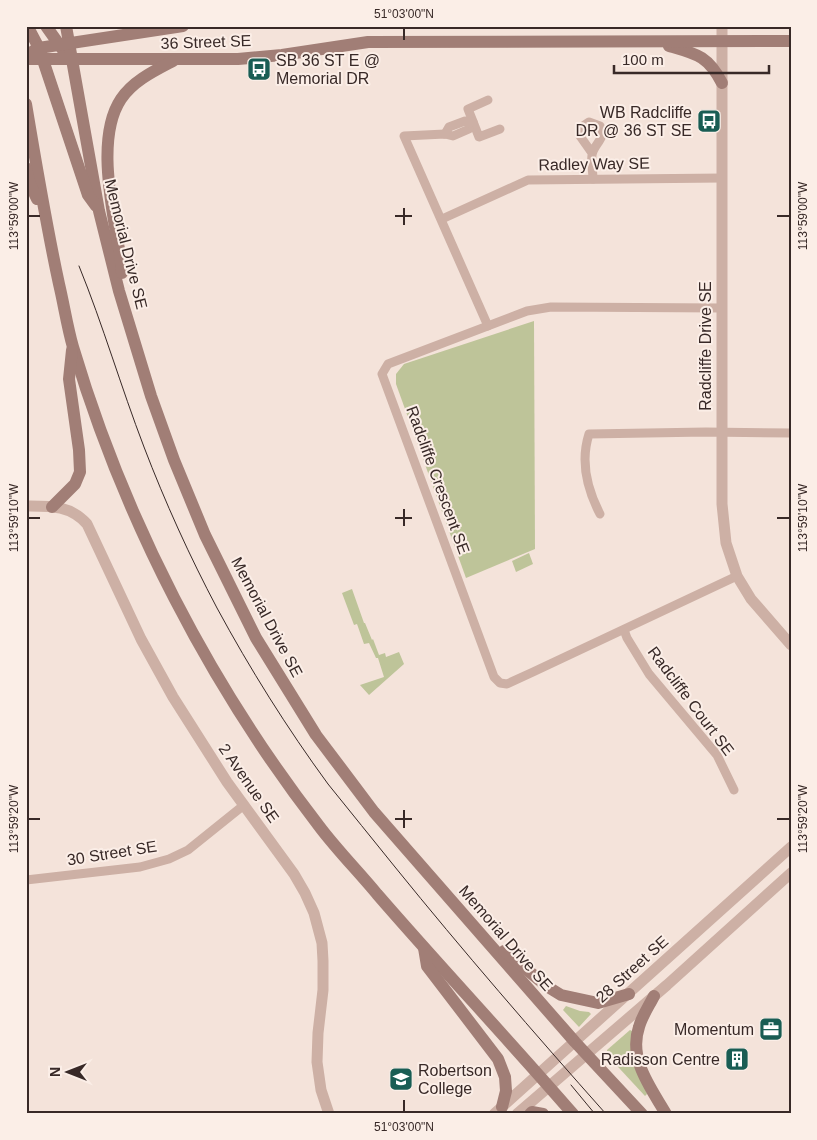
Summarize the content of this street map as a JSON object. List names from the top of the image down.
{
  "streets": {
    "main road": ["36 Street SE", "Memorial Drive SE"],
    "street": [
      "Radley Way SE",
      "Radcliffe Drive SE",
      "Radcliffe Crescent SE",
      "Radcliffe Court SE",
      "2 Avenue SE",
      "30 Street SE",
      "28 Street SE"
    ]
  },
  "crossings": [
    ["36 Street SE", "Memorial Drive SE"],
    ["36 Street SE", "Radcliffe Drive SE"],
    ["Radley Way SE", "Radcliffe Drive SE"],
    ["Memorial Drive SE", "28 Street SE"],
    ["Radcliffe Drive SE", "Radcliffe Crescent SE"],
    ["Radcliffe Crescent SE", "Radcliffe Court SE"],
    ["2 Avenue SE", "30 Street SE"]
  ],
  "places": {
    "bus stop": ["SB 36 ST E @ Memorial DR", "WB Radcliffe DR @ 36 ST SE"],
    "office": ["Momentum"],
    "building": ["Radisson Centre"],
    "school or university": ["Robertson College"]
  },
  "scale_bar": "100 m",
  "north": "left",
  "coordinates": [
    "51°03'00\"N",
    "113°59'00\"W",
    "113°59'10\"W",
    "113°59'20\"W"
  ]
}
